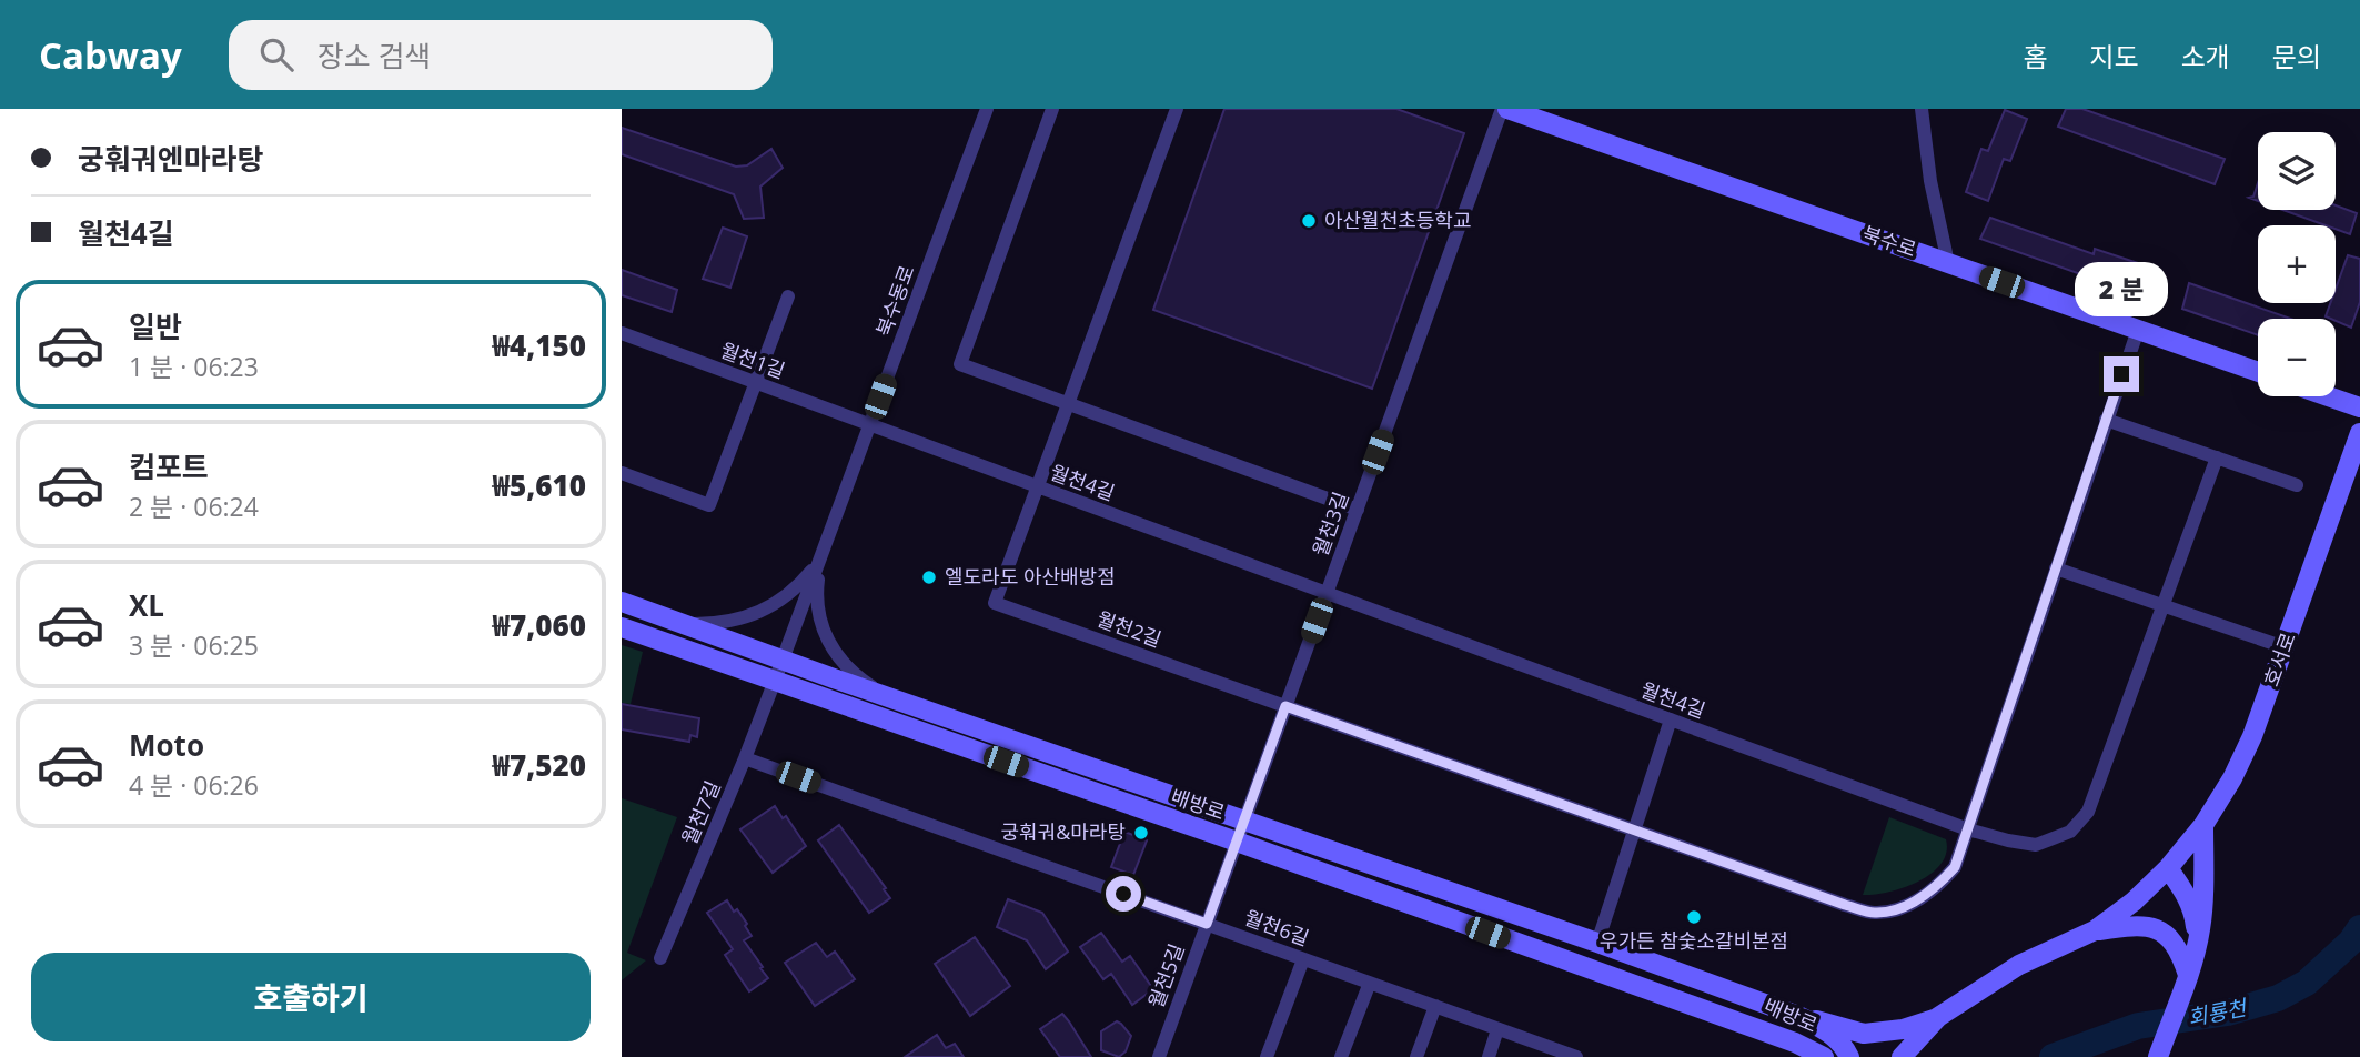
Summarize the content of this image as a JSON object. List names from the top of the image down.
{
  "streets": {
    "street": [
      "북수로",
      "북수동로",
      "월천1길",
      "월천4길",
      "월천3길",
      "월천2길",
      "호서로",
      "배방로",
      "월천7길",
      "월천6길",
      "월천5길"
    ]
  },
  "crossings": [
    ["북수로", "월천3길"],
    ["북수동로", "월천1길"],
    ["북수동로", "월천4길"],
    ["북수동로", "배방로"],
    ["북수동로", "월천7길"],
    ["월천1길", "월천4길"],
    ["월천4길", "월천3길"],
    ["월천4길", "월천2길"],
    ["월천3길", "월천2길"],
    ["월천3길", "배방로"],
    ["월천3길", "월천5길"],
    ["배방로", "월천7길"],
    ["배방로", "월천5길"],
    ["월천7길", "월천6길"],
    ["월천6길", "월천5길"]
  ],
  "water": ["회룡천"],
  "places": [
    "아산월천초등학교",
    "엘도라도 아산배방점",
    "궁훠궈&마라탕",
    "우가든 참숯소갈비본점"
  ],
  "page": {
    "header": "Cabway",
    "search": "장소 검색",
    "nav": [
      "홈",
      "지도",
      "소개",
      "문의"
    ],
    "banner": ["궁훠궈엔마라탕", "월천4길"],
    "map_buttons": ["+", "−"],
    "bubble": "2 분",
    "list": [
      {
        "name": "일반",
        "note": "1 분 · 06:23",
        "value": "₩4,150"
      },
      {
        "name": "컴포트",
        "note": "2 분 · 06:24",
        "value": "₩5,610"
      },
      {
        "name": "XL",
        "note": "3 분 · 06:25",
        "value": "₩7,060"
      },
      {
        "name": "Moto",
        "note": "4 분 · 06:26",
        "value": "₩7,520"
      }
    ],
    "buttons": "호출하기"
  }
}
